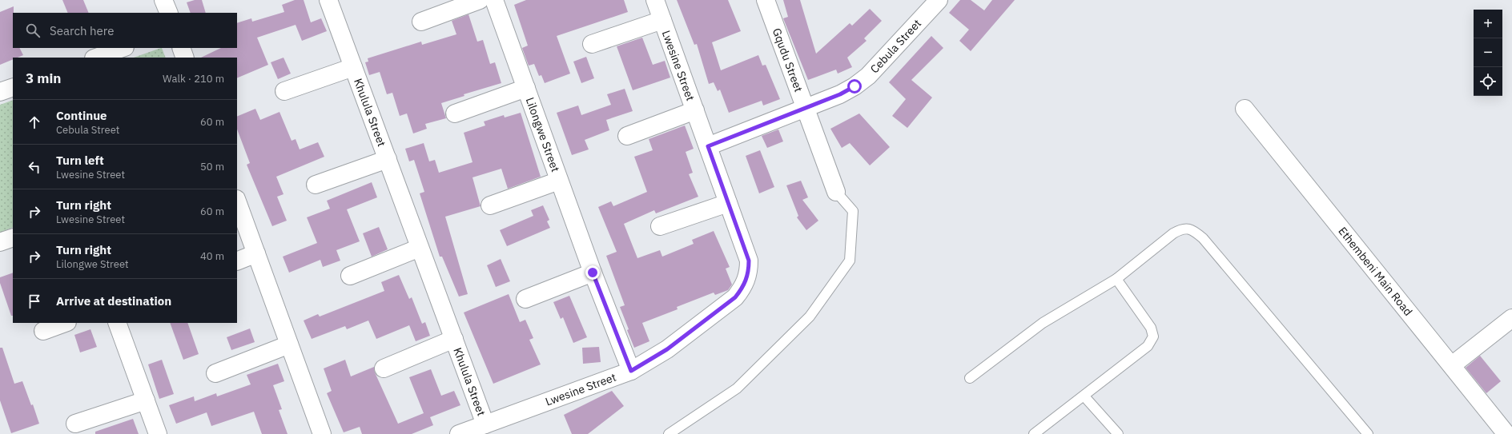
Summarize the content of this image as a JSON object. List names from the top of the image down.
{
  "streets": {
    "street": [
      "Cebula Street",
      "Gqudu Street",
      "Lwesine Street",
      "Khulula Street",
      "Lilongwe Street",
      "Ethembeni Main Road"
    ]
  },
  "crossings": [
    ["Cebula Street", "Gqudu Street"],
    ["Cebula Street", "Lwesine Street"],
    ["Lwesine Street", "Khulula Street"],
    ["Lwesine Street", "Lilongwe Street"]
  ],
  "page": {
    "map_buttons": ["+", "−"],
    "search": "Search here",
    "heading": ["3 min", "Walk · 210 m"],
    "list": [
      ["Continue", "Cebula Street", "60 m"],
      ["Turn left", "Lwesine Street", "50 m"],
      ["Turn right", "Lwesine Street", "60 m"],
      ["Turn right", "Lilongwe Street", "40 m"],
      "Arrive at destination"
    ]
  }
}
